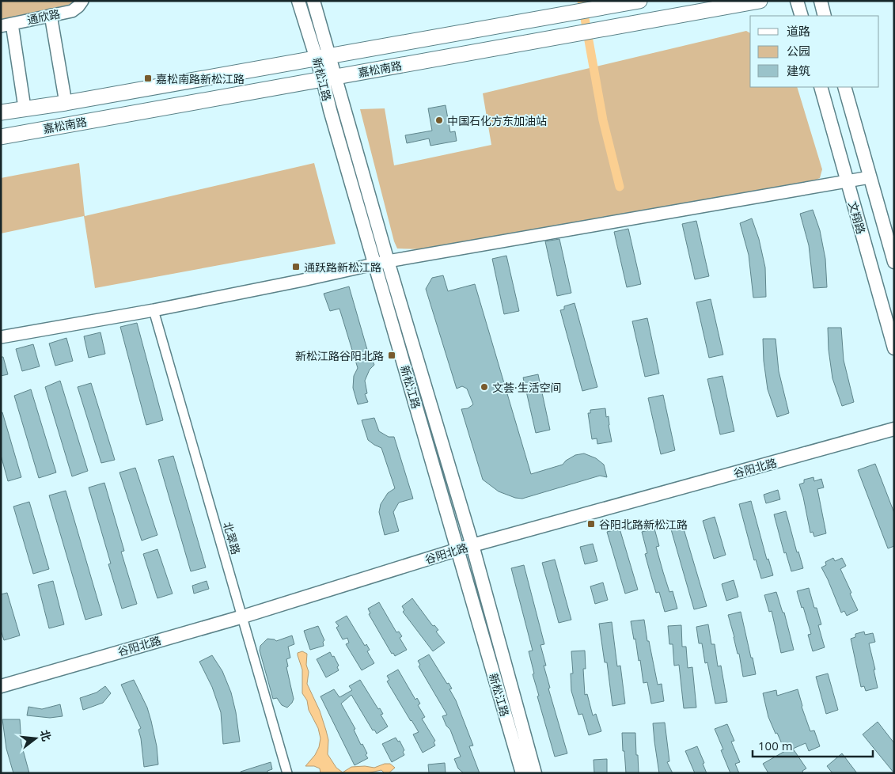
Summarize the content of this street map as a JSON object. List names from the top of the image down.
{
  "streets": {
    "main road": [
      "嘉松南路",
      "新松江路",
      "文翔路",
      "谷阳北路"
    ],
    "street": ["通欣路", "北翠路"]
  },
  "crossings": [
    ["嘉松南路", "新松江路"],
    ["新松江路", "谷阳北路"],
    ["谷阳北路", "北翠路"]
  ],
  "places": {
    "transit": [
      "嘉松南路新松江路",
      "通跃路新松江路",
      "新松江路谷阳北路",
      "谷阳北路新松江路"
    ],
    "other": ["中国石化方东加油站", "文荟·生活空间"]
  },
  "legend": ["道路", "公园", "建筑"],
  "scale_bar": "100 m",
  "north": "right"
}
